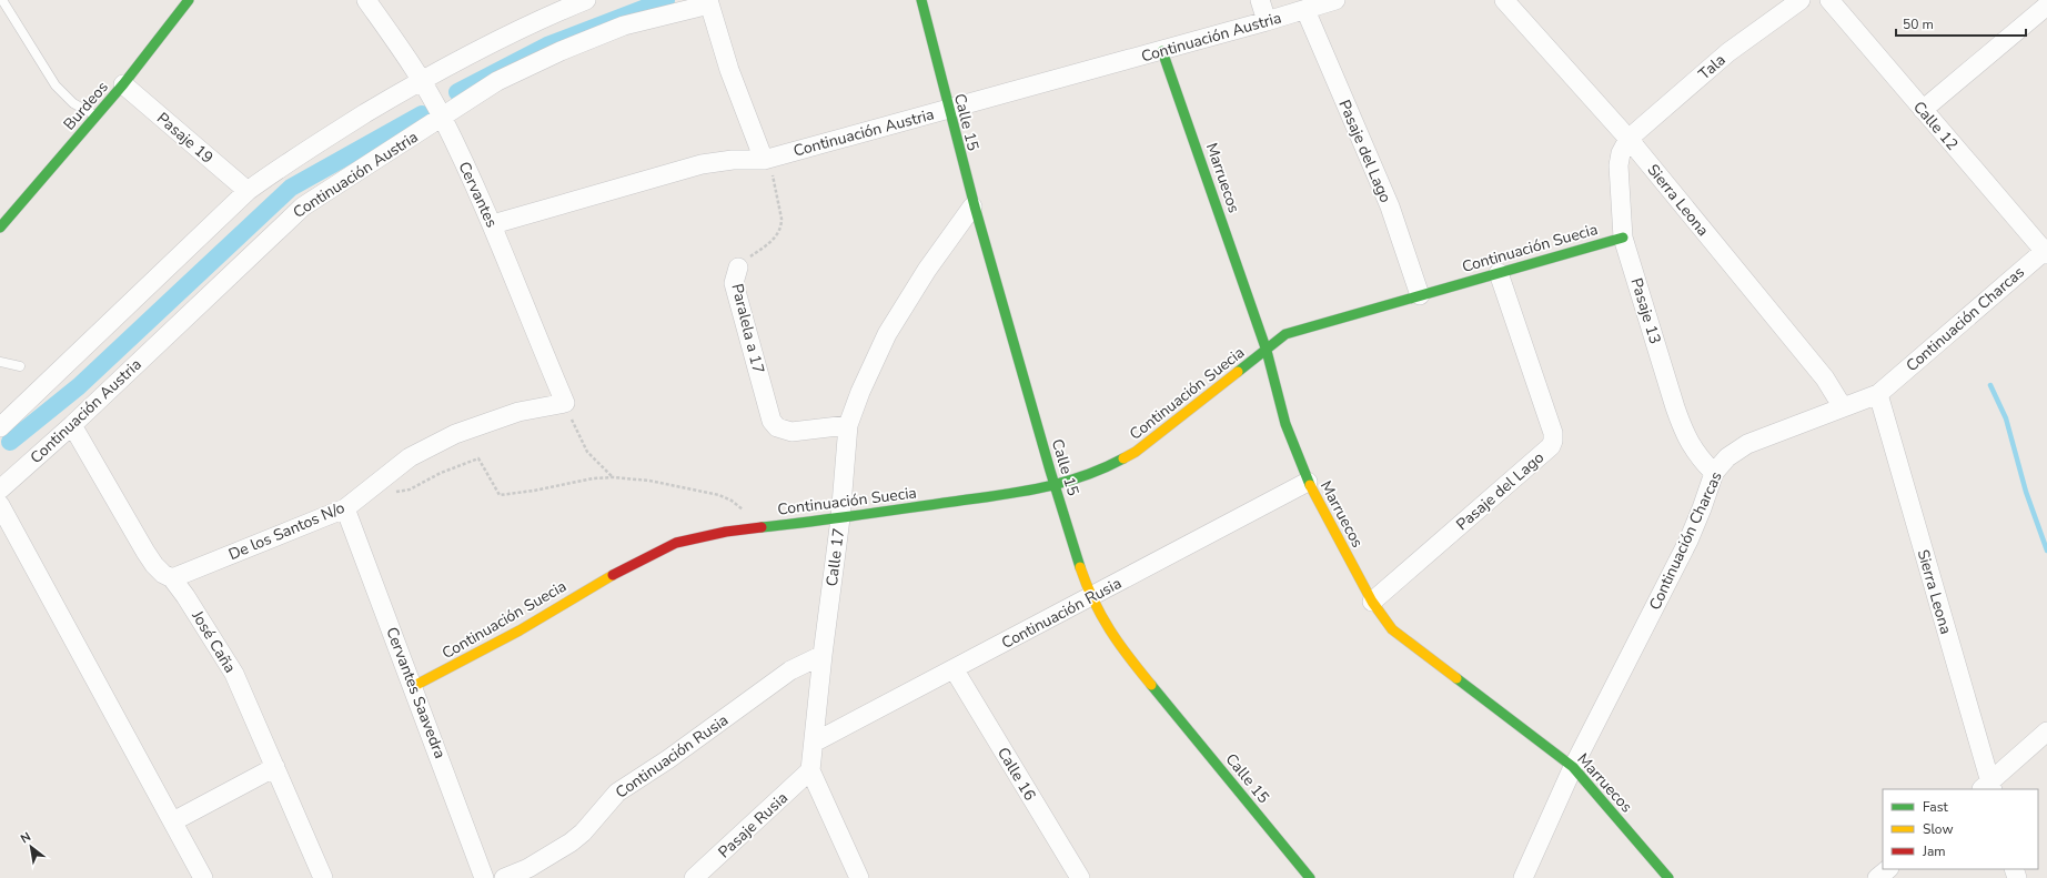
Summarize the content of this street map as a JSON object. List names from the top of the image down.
{
  "streets": {
    "street": [
      "Continuación Austria",
      "Tala",
      "Burdeos",
      "Calle 15",
      "Calle 12",
      "Pasaje 19",
      "Pasaje del Lago",
      "Marruecos",
      "Cervantes",
      "Sierra Leona",
      "Continuación Suecia",
      "Pasaje 13",
      "Continuación Charcas",
      "Paralela a 17",
      "De los Santos N/o",
      "Calle 17",
      "Continuación Rusia",
      "José Caña",
      "Cervantes Saavedra",
      "Calle 16",
      "Pasaje Rusia"
    ]
  },
  "crossings": [
    ["Continuación Austria", "Calle 15"],
    ["Continuación Austria", "Pasaje del Lago"],
    ["Continuación Austria", "Marruecos"],
    ["Continuación Austria", "Cervantes"],
    ["Continuación Austria", "Paralela a 17"],
    ["Continuación Austria", "José Caña"],
    ["Tala", "Sierra Leona"],
    ["Tala", "Pasaje 13"],
    ["Burdeos", "Pasaje 19"],
    ["Calle 15", "Continuación Suecia"],
    ["Calle 15", "Calle 17"],
    ["Calle 15", "Continuación Rusia"],
    ["Calle 12", "Continuación Charcas"],
    ["Pasaje del Lago", "Marruecos"],
    ["Pasaje del Lago", "Continuación Suecia"],
    ["Marruecos", "Continuación Suecia"],
    ["Marruecos", "Continuación Charcas"],
    ["Marruecos", "Continuación Rusia"],
    ["Cervantes", "De los Santos N/o"],
    ["Sierra Leona", "Pasaje 13"],
    ["Sierra Leona", "Continuación Charcas"],
    ["Continuación Suecia", "Pasaje 13"],
    ["Continuación Suecia", "De los Santos N/o"],
    ["Continuación Suecia", "Calle 17"],
    ["Continuación Suecia", "Cervantes Saavedra"],
    ["Pasaje 13", "Continuación Charcas"],
    ["Paralela a 17", "Calle 17"],
    ["De los Santos N/o", "José Caña"],
    ["De los Santos N/o", "Cervantes Saavedra"],
    ["Calle 17", "Continuación Rusia"],
    ["Calle 17", "Pasaje Rusia"],
    ["Continuación Rusia", "Calle 16"]
  ],
  "legend": ["Fast", "Slow", "Jam"],
  "scale_bar": "50 m",
  "north": "top left"
}
